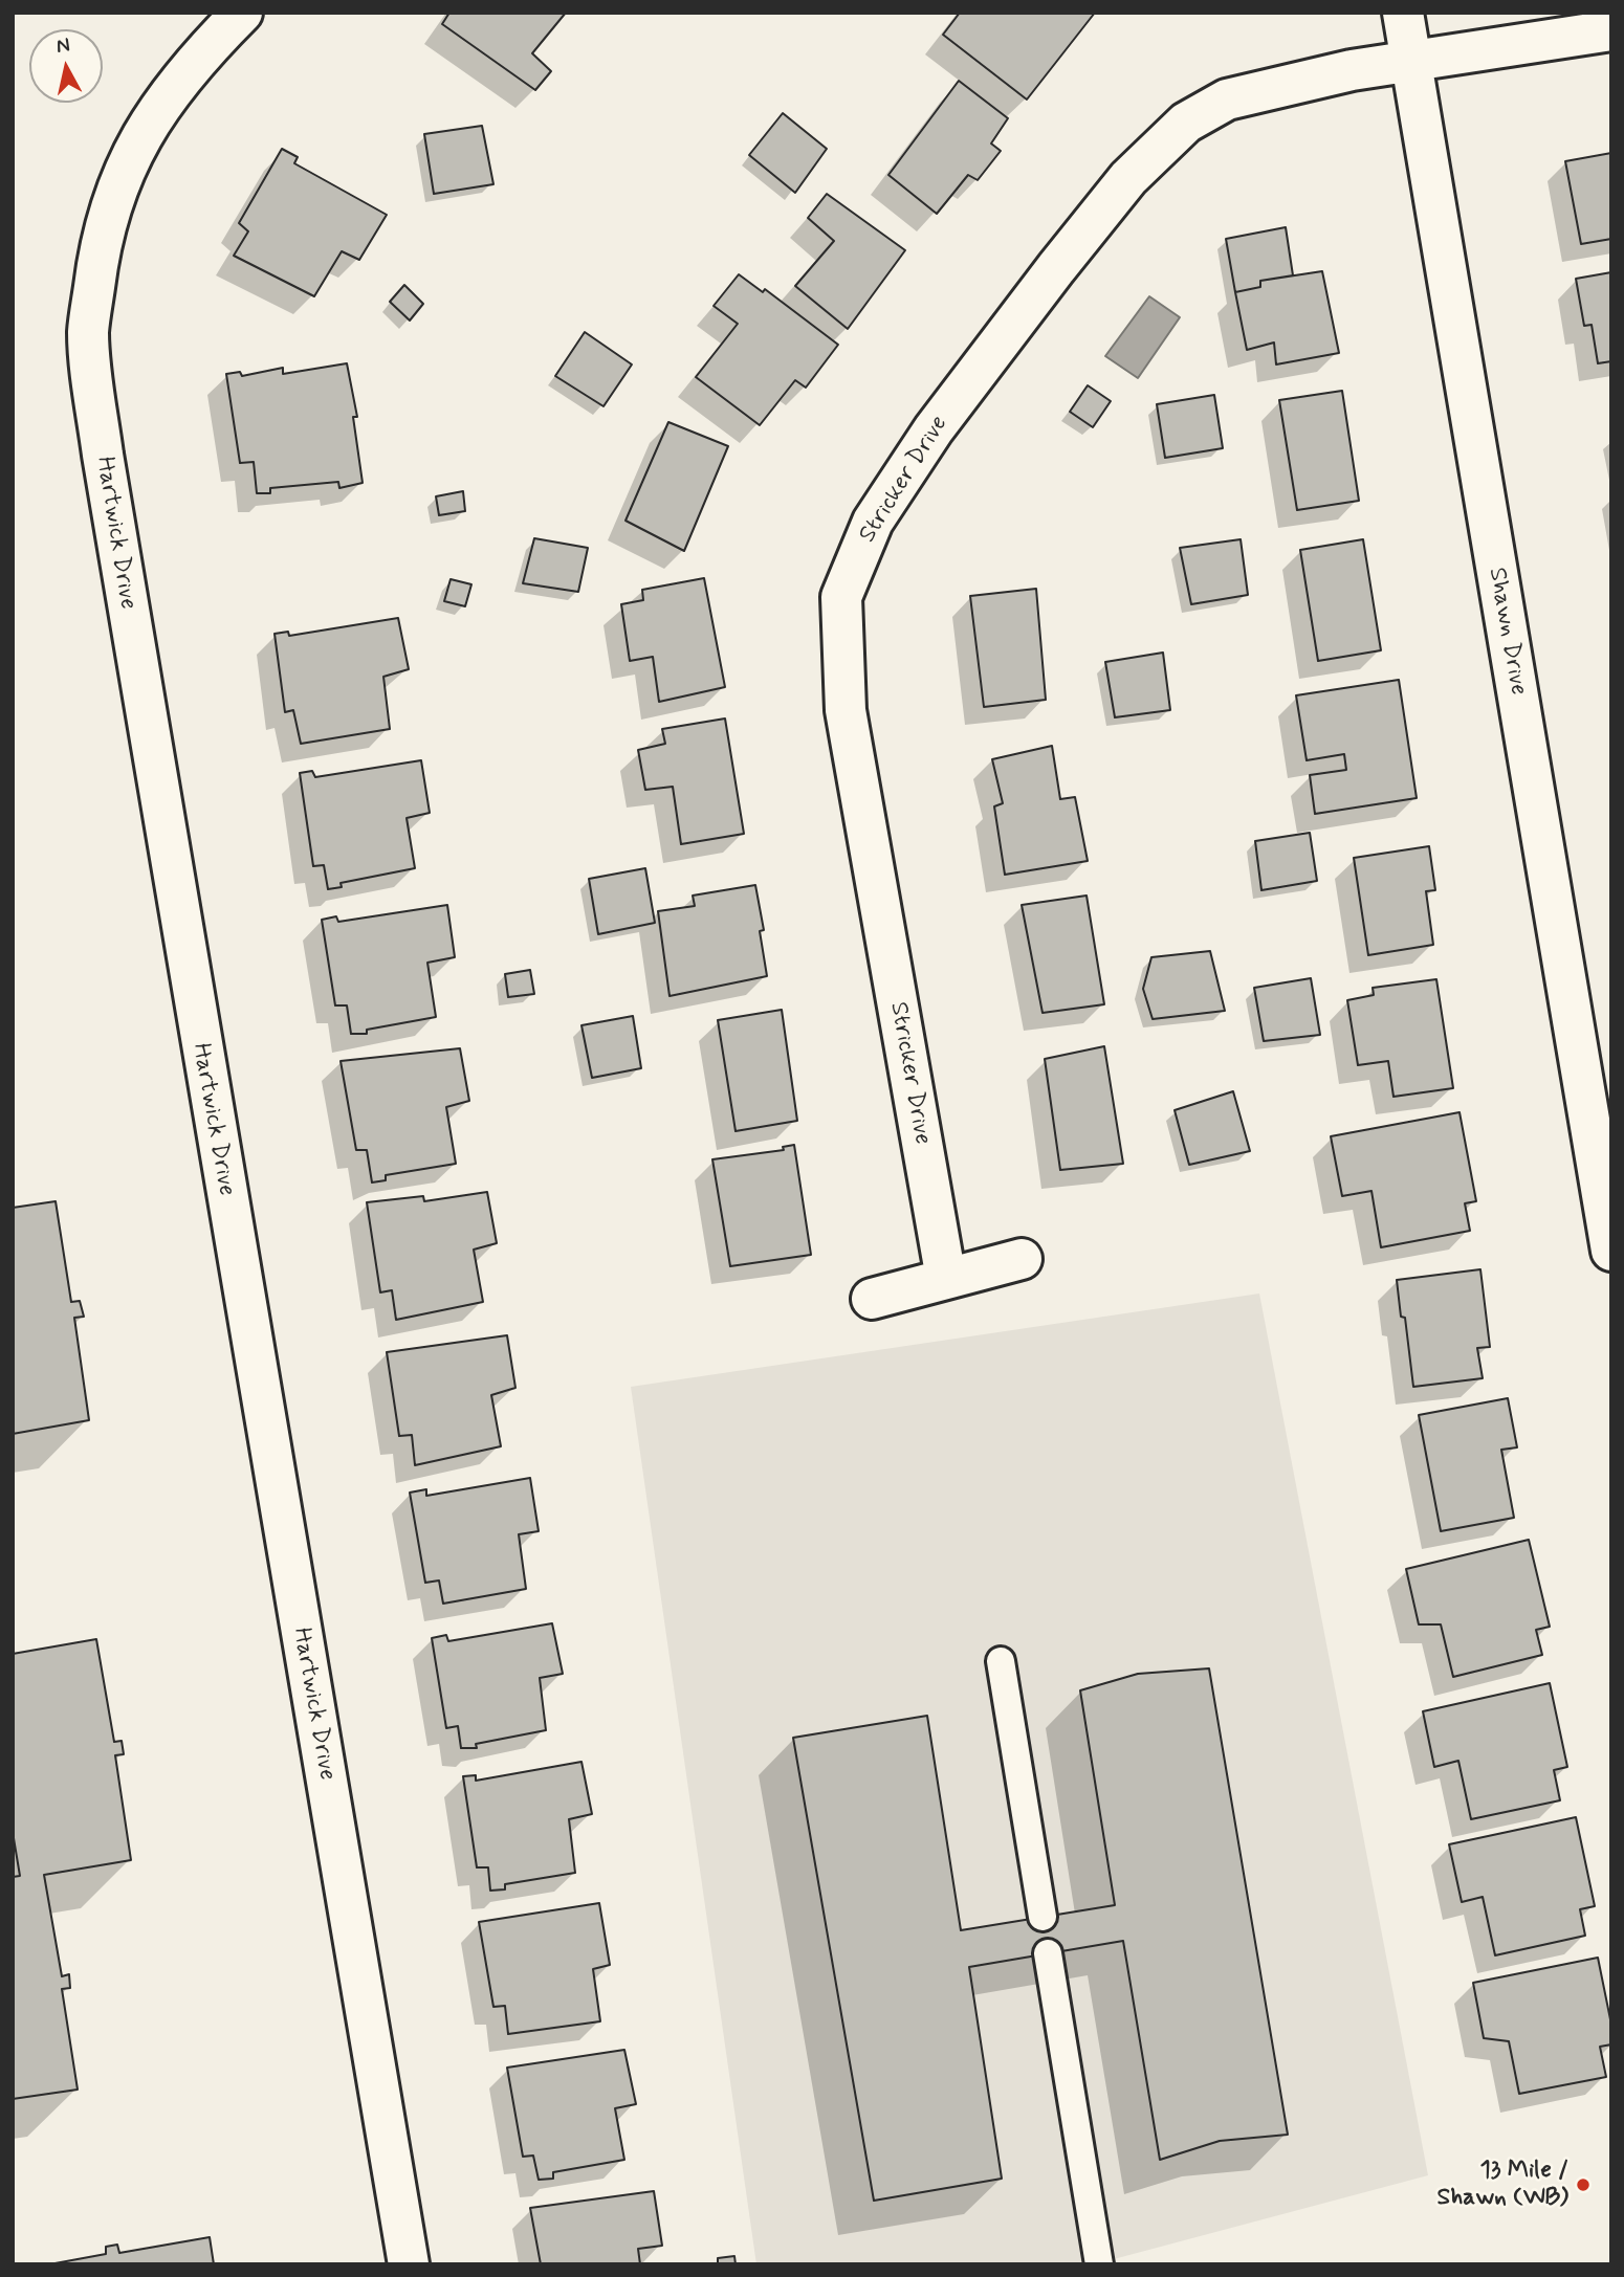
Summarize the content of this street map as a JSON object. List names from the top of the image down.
{
  "streets": {
    "street": ["Stricker Drive", "Hartwick Drive", "Shawn Drive"]
  },
  "crossings": [
    ["Stricker Drive", "Shawn Drive"]
  ],
  "places": ["13 Mile / Shawn (WB)"],
  "north": "top"
}
